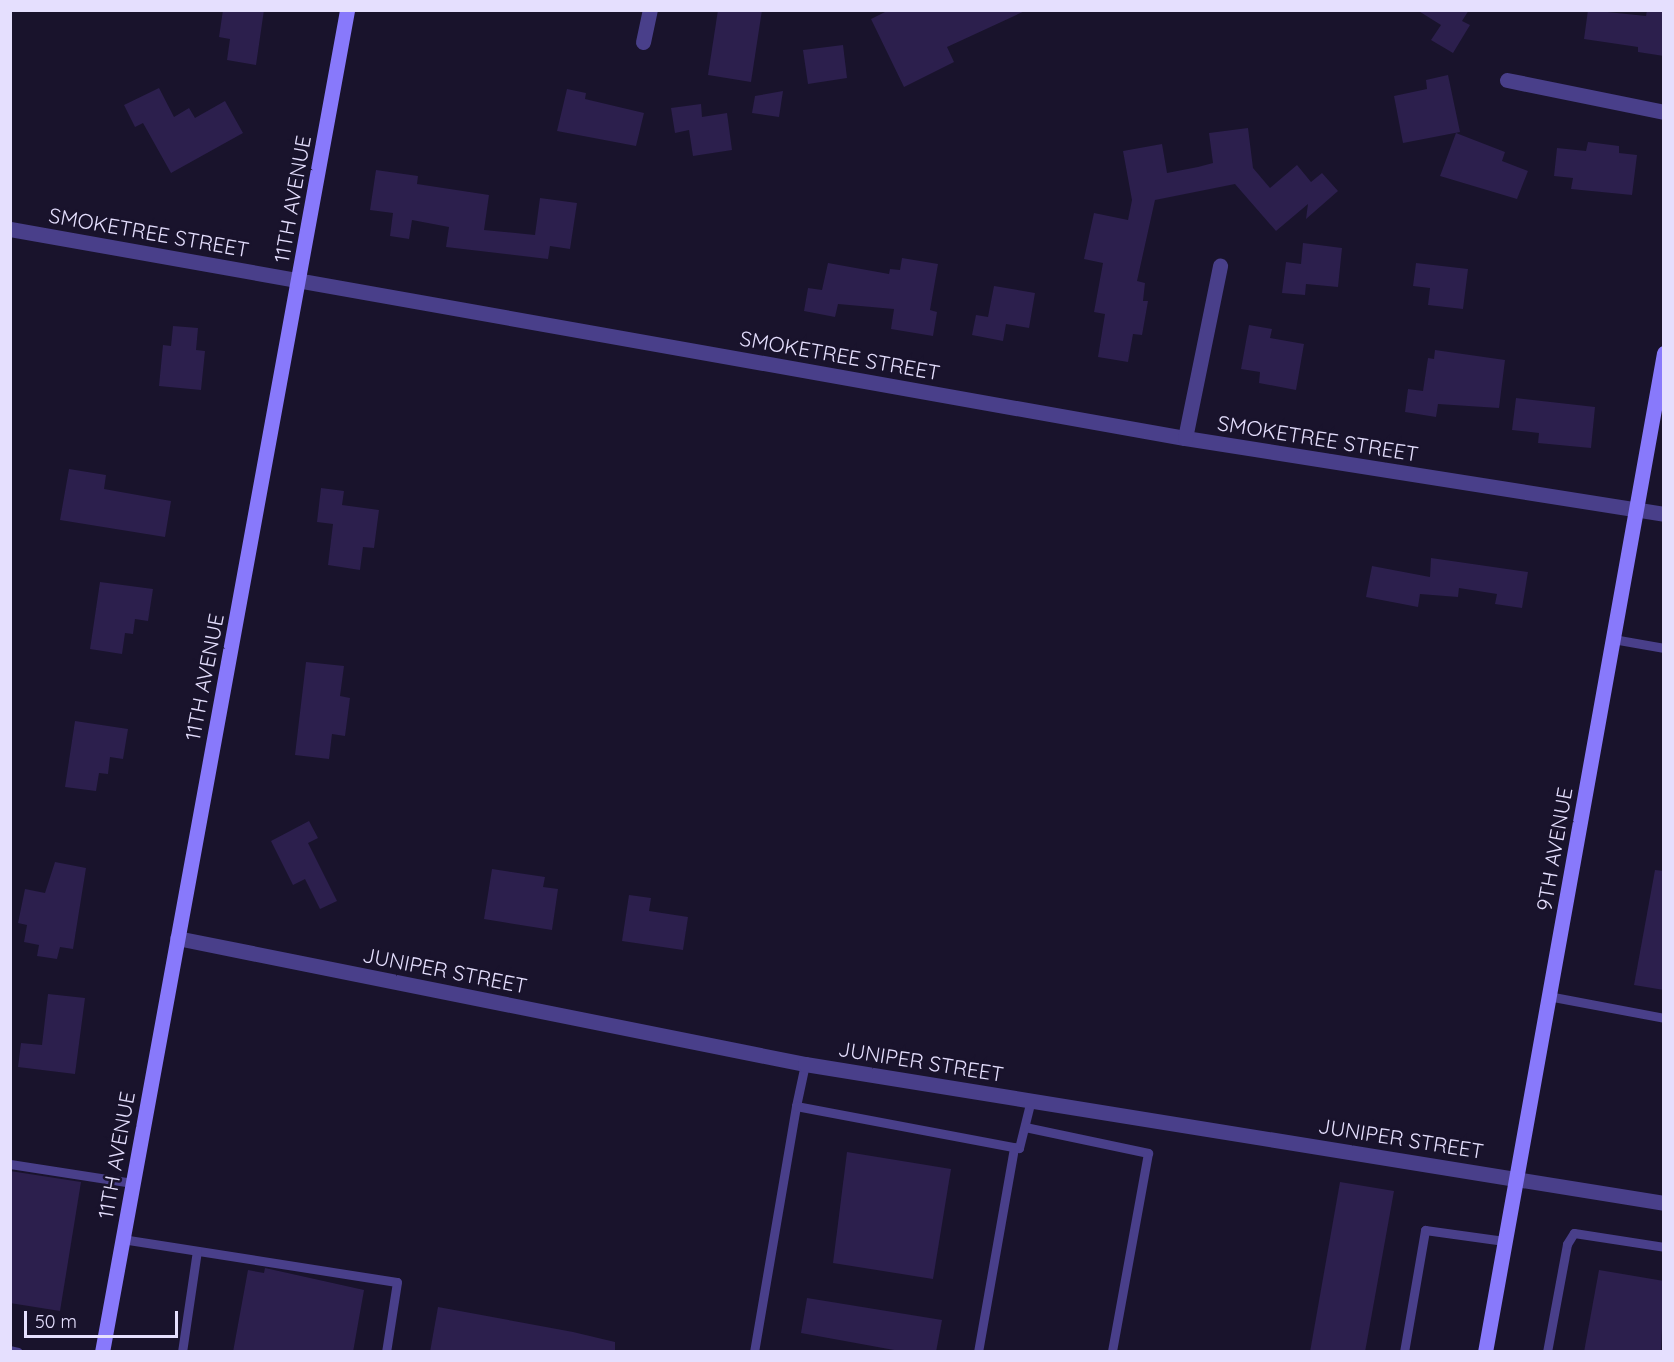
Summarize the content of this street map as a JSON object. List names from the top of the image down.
{
  "streets": {
    "main road": ["11TH AVENUE", "9TH AVENUE"],
    "street": ["SMOKETREE STREET", "JUNIPER STREET"]
  },
  "crossings": [
    ["11TH AVENUE", "SMOKETREE STREET"],
    ["11TH AVENUE", "JUNIPER STREET"],
    ["SMOKETREE STREET", "9TH AVENUE"],
    ["9TH AVENUE", "JUNIPER STREET"]
  ],
  "scale_bar": "50 m"
}
